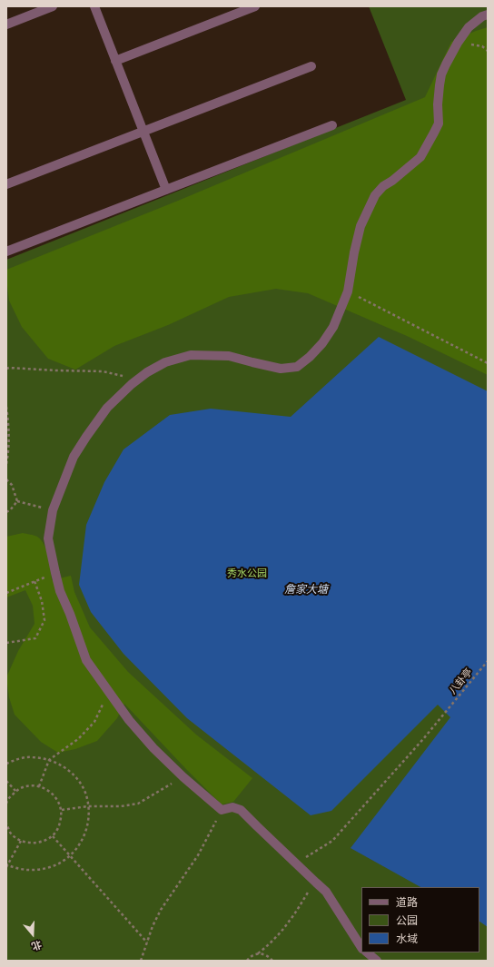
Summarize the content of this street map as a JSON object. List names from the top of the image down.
{
  "streets": {
    "path": ["八卦亭"]
  },
  "water": ["詹家大塘"],
  "parks": ["秀水公园"],
  "legend": ["道路", "公园", "水域"],
  "north": "bottom"
}
